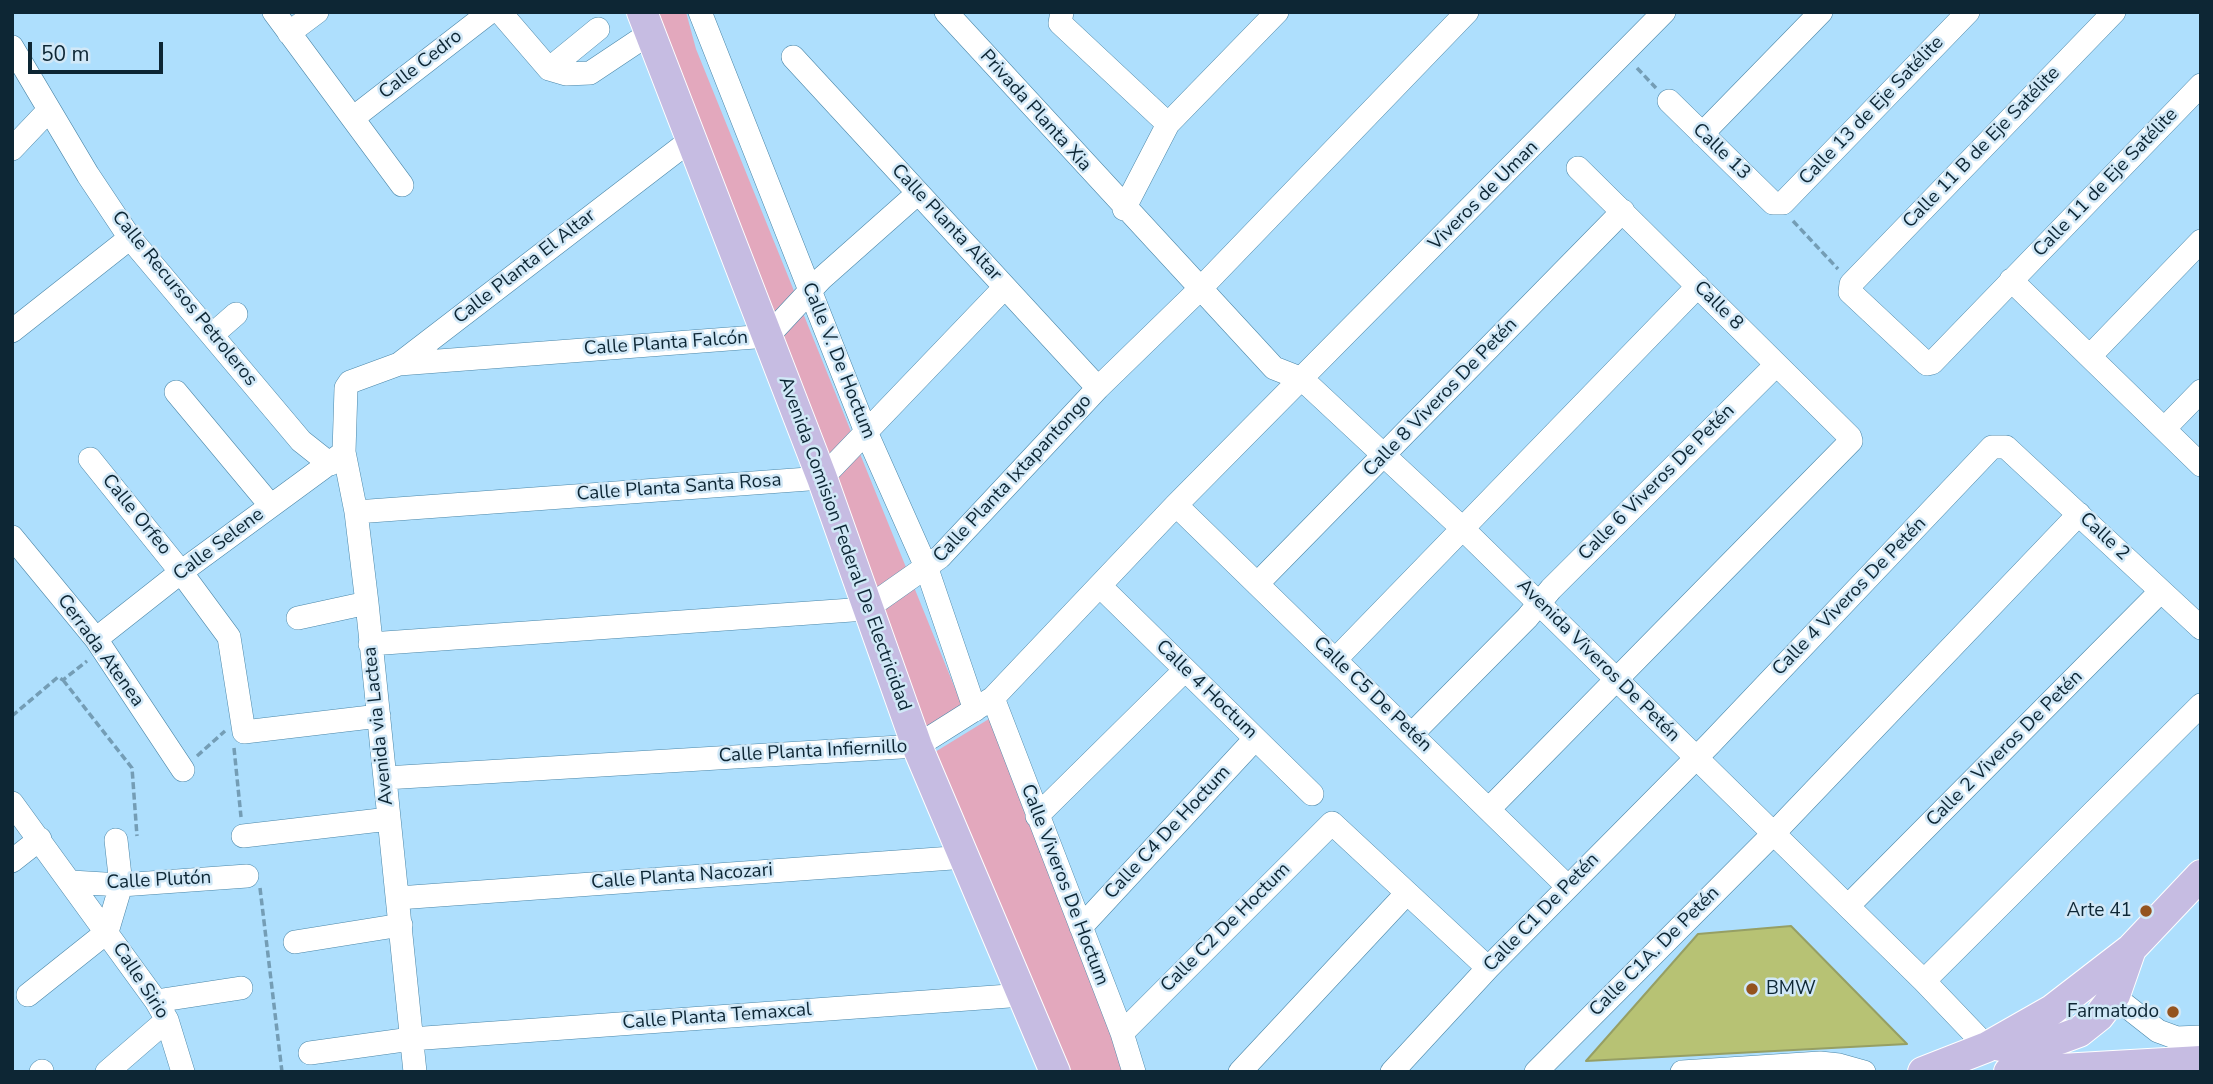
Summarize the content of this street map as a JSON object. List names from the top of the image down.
{
  "streets": {
    "main road": ["Avenida Comision Federal De Electricidad"],
    "street": [
      "Calle Cedro",
      "Privada Planta Xia",
      "Calle 13 de Eje Satélite",
      "Calle 11 B de Eje Satélite",
      "Calle 13",
      "Calle 11 de Eje Satélite",
      "Viveros de Uman",
      "Calle Planta Altar",
      "Calle Planta El Altar",
      "Calle Recursos Petroleros",
      "Calle 8",
      "Calle Planta Falcón",
      "Calle V. De Hoctum",
      "Calle 8 Viveros De Petén",
      "Calle Planta Ixtapantongo",
      "Calle 6 Viveros De Petén",
      "Calle Planta Santa Rosa",
      "Calle Orfeo",
      "Calle 2",
      "Calle Selene",
      "Calle 4 Viveros De Petén",
      "Cerrada Atenea",
      "Avenida Viveros De Petén",
      "Calle 4 Hoctum",
      "Calle C5 De Petén",
      "Avenida via Lactea",
      "Calle 2 Viveros De Petén",
      "Calle Planta Infiernillo",
      "Calle C4 De Hoctum",
      "Calle Planta Nacozari",
      "Calle Plutón",
      "Calle Viveros De Hoctum",
      "Calle C1 De Petén",
      "Calle C2 De Hoctum",
      "Calle C1A. De Petén",
      "Calle Sirio",
      "Calle Planta Temaxcal"
    ]
  },
  "crossings": [
    ["Privada Planta Xia", "Calle Planta Ixtapantongo"],
    ["Privada Planta Xia", "Avenida Viveros De Petén"],
    ["Calle 13 de Eje Satélite", "Calle 13"],
    ["Calle 11 B de Eje Satélite", "Calle 11 de Eje Satélite"],
    ["Viveros de Uman", "Avenida Viveros De Petén"],
    ["Viveros de Uman", "Calle Planta Infiernillo"],
    ["Calle Planta Altar", "Calle Planta Falcón"],
    ["Calle Planta Altar", "Calle Planta Ixtapantongo"],
    ["Calle Planta El Altar", "Calle Planta Falcón"],
    ["Calle Planta El Altar", "Avenida Comision Federal De Electricidad"],
    ["Calle Planta El Altar", "Avenida via Lactea"],
    ["Calle Recursos Petroleros", "Calle Selene"],
    ["Calle Recursos Petroleros", "Avenida via Lactea"],
    ["Calle 8", "Calle 8 Viveros De Petén"],
    ["Calle 8", "Calle 6 Viveros De Petén"],
    ["Calle 8", "Avenida Viveros De Petén"],
    ["Calle Planta Falcón", "Calle V. De Hoctum"],
    ["Calle Planta Falcón", "Avenida Comision Federal De Electricidad"],
    ["Calle V. De Hoctum", "Calle Planta Ixtapantongo"],
    ["Calle V. De Hoctum", "Calle Planta Infiernillo"],
    ["Calle V. De Hoctum", "Calle Viveros De Hoctum"],
    ["Calle 8 Viveros De Petén", "Avenida Viveros De Petén"],
    ["Calle 8 Viveros De Petén", "Calle C5 De Petén"],
    ["Calle Planta Ixtapantongo", "Avenida Comision Federal De Electricidad"],
    ["Calle Planta Ixtapantongo", "Avenida Viveros De Petén"],
    ["Calle Planta Ixtapantongo", "Avenida via Lactea"],
    ["Calle 6 Viveros De Petén", "Avenida Viveros De Petén"],
    ["Calle Planta Santa Rosa", "Avenida Comision Federal De Electricidad"],
    ["Calle Planta Santa Rosa", "Avenida via Lactea"],
    ["Calle Orfeo", "Calle Selene"],
    ["Calle 2", "Calle 4 Viveros De Petén"],
    ["Calle 2", "Calle 2 Viveros De Petén"],
    ["Avenida Comision Federal De Electricidad", "Calle Planta Infiernillo"],
    ["Avenida Comision Federal De Electricidad", "Calle Planta Nacozari"],
    ["Avenida Comision Federal De Electricidad", "Calle Planta Temaxcal"],
    ["Calle Selene", "Cerrada Atenea"],
    ["Calle Selene", "Avenida via Lactea"],
    ["Calle 4 Viveros De Petén", "Avenida Viveros De Petén"],
    ["Calle 4 Viveros De Petén", "Calle C1 De Petén"],
    ["Avenida Viveros De Petén", "Calle 2 Viveros De Petén"],
    ["Avenida Viveros De Petén", "Calle Planta Infiernillo"],
    ["Avenida Viveros De Petén", "Calle C1 De Petén"],
    ["Avenida Viveros De Petén", "Calle C1A. De Petén"],
    ["Calle 4 Hoctum", "Calle Planta Infiernillo"],
    ["Calle 4 Hoctum", "Calle C4 De Hoctum"],
    ["Calle C5 De Petén", "Calle Planta Infiernillo"],
    ["Calle C5 De Petén", "Calle C1 De Petén"],
    ["Avenida via Lactea", "Calle Planta Infiernillo"],
    ["Avenida via Lactea", "Calle Planta Nacozari"],
    ["Avenida via Lactea", "Calle Planta Temaxcal"],
    ["Calle Planta Infiernillo", "Calle Viveros De Hoctum"],
    ["Calle C4 De Hoctum", "Calle Viveros De Hoctum"],
    ["Calle Plutón", "Calle Sirio"],
    ["Calle Viveros De Hoctum", "Calle C2 De Hoctum"]
  ],
  "places": ["Arte 41", "BMW", "Farmatodo"],
  "scale_bar": "50 m"
}
